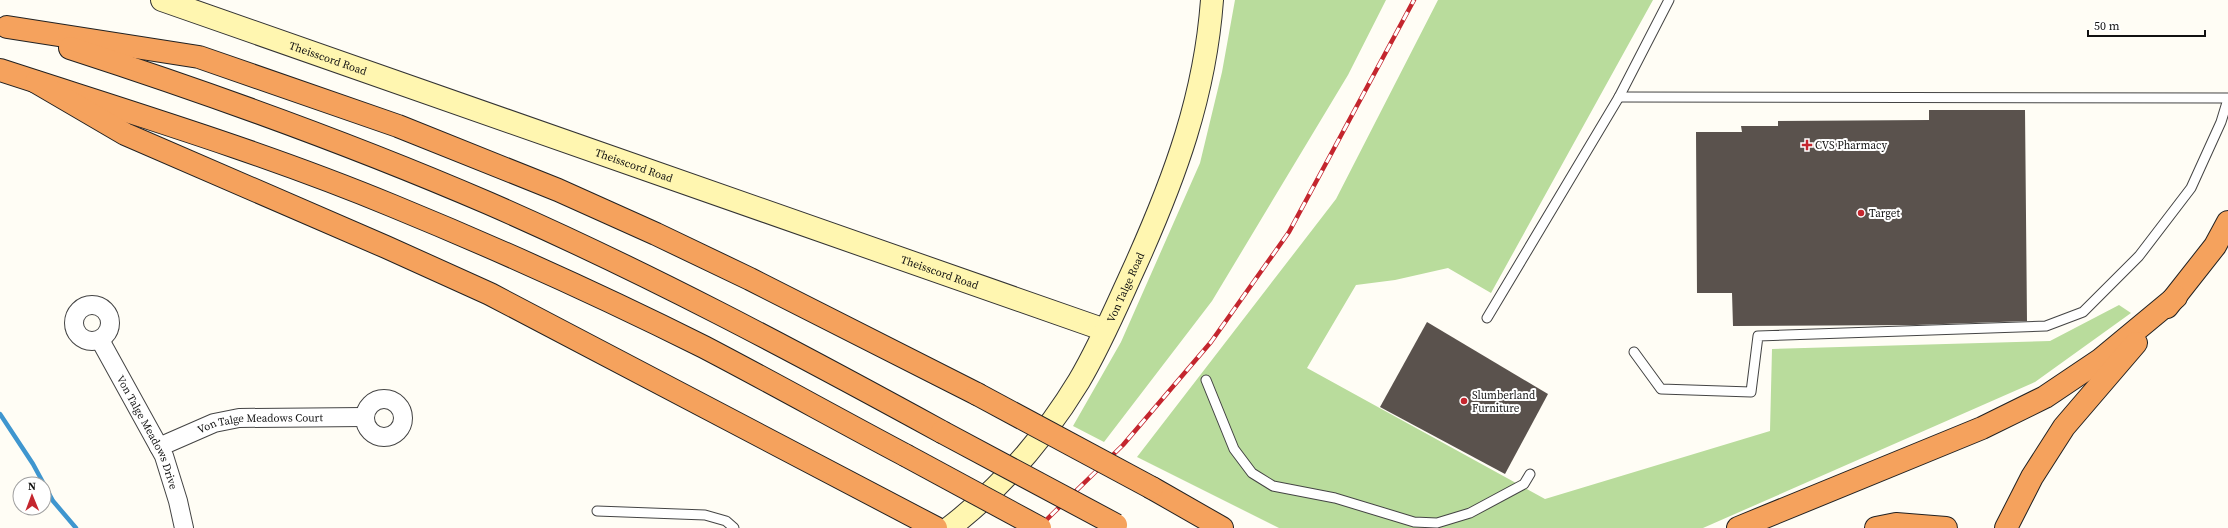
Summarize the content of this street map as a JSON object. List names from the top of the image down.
{
  "streets": {
    "street": [
      "Theisscord Road",
      "Von Talge Road",
      "Von Talge Meadows Court",
      "Von Talge Meadows Drive"
    ]
  },
  "crossings": [
    ["Theisscord Road", "Von Talge Road"],
    ["Von Talge Meadows Court", "Von Talge Meadows Drive"]
  ],
  "places": {
    "health": ["CVS Pharmacy"],
    "other": ["Target", "Slumberland Furniture"]
  },
  "scale_bar": "50 m",
  "north": "top"
}
